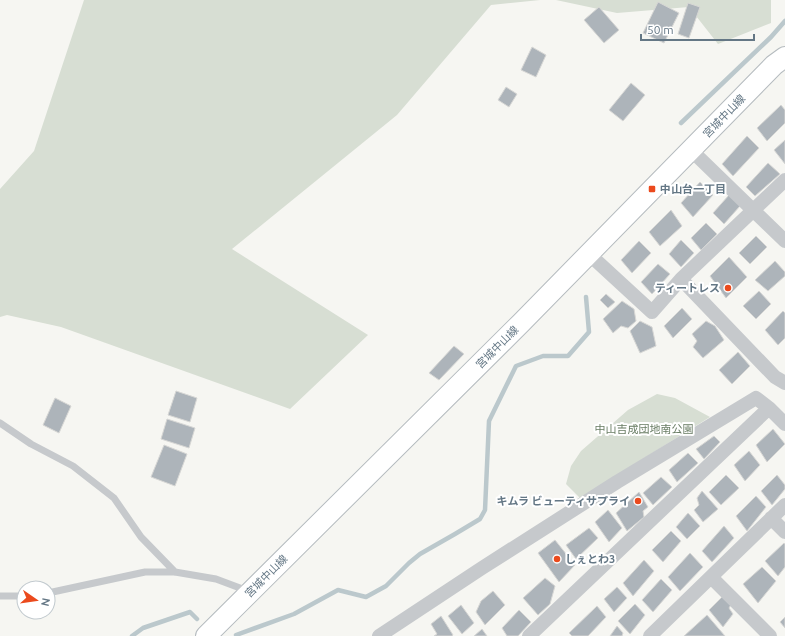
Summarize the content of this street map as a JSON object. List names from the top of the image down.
{
  "streets": {
    "street": ["宮城中山線"]
  },
  "parks": ["中山吉成団地南公園"],
  "places": {
    "transit": ["中山台一丁目"],
    "other": ["ティートレス", "キムラ ビューティサプライ", "しぇとわ3"]
  },
  "scale_bar": "50 m",
  "north": "right"
}
